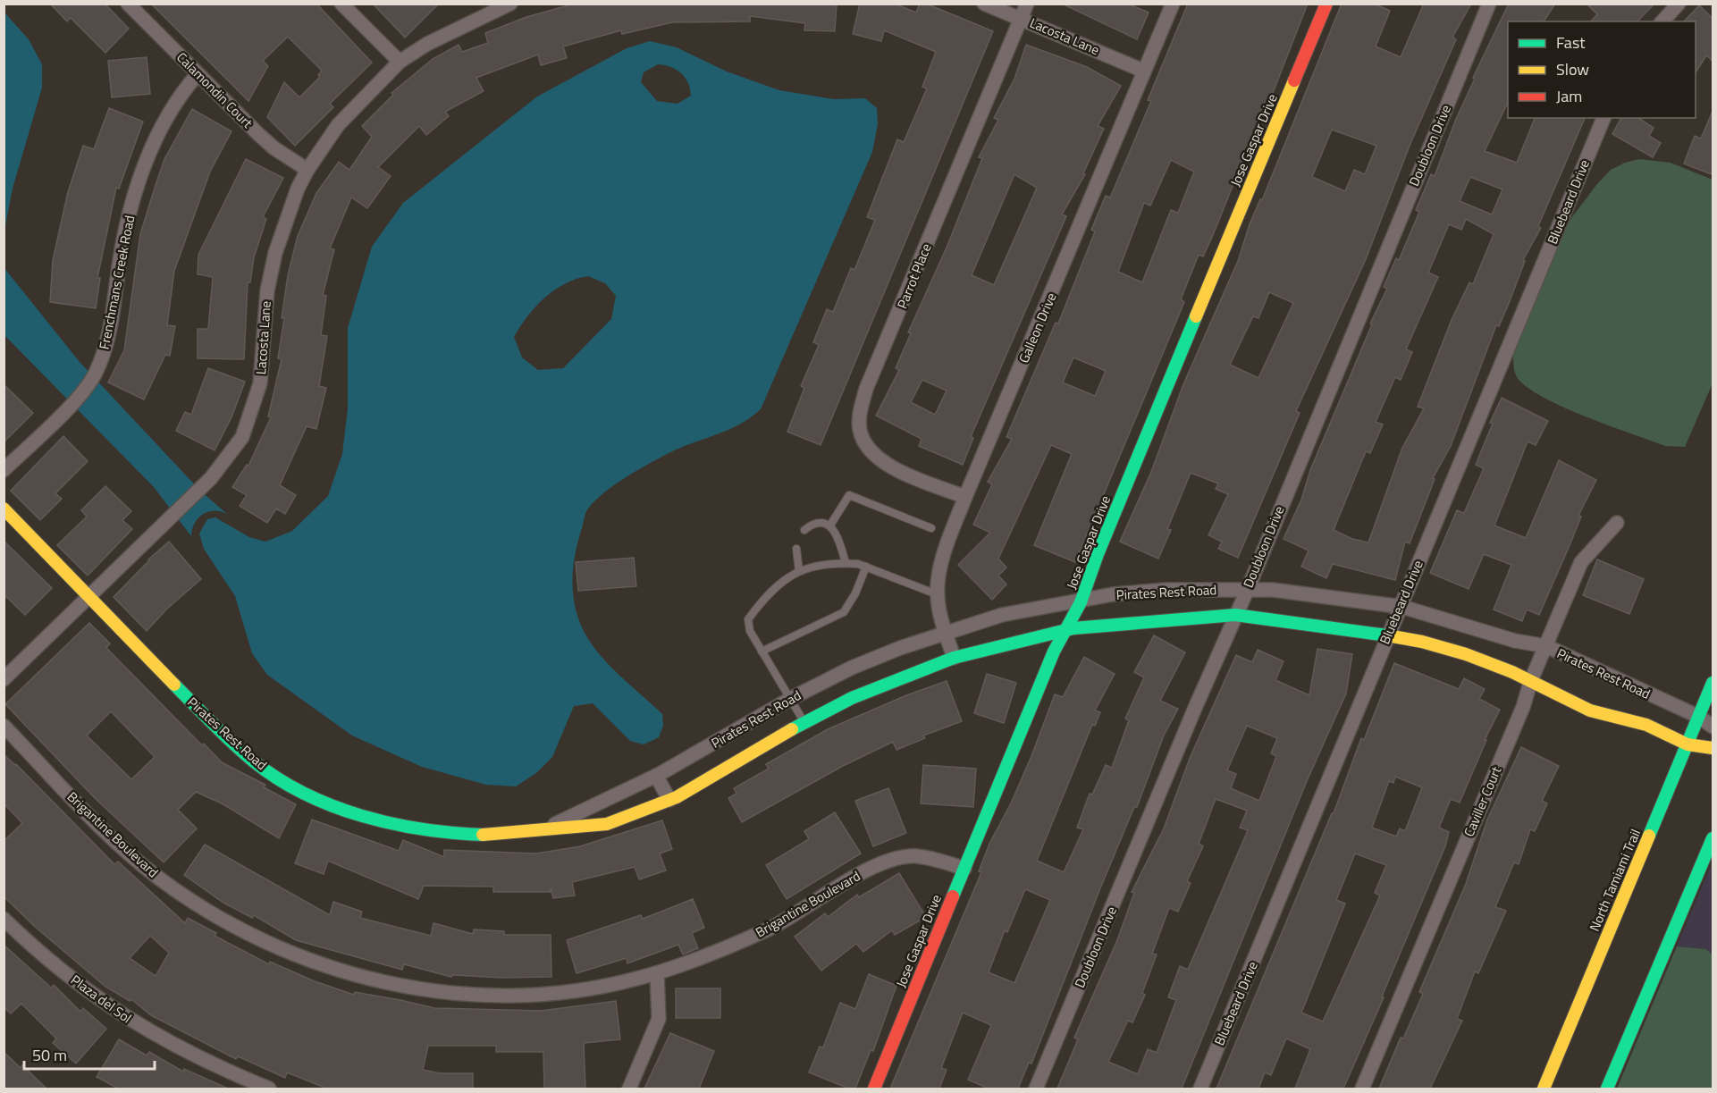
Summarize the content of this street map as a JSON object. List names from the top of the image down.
{
  "streets": {
    "street": [
      "Lacosta Lane",
      "Calamondin Court",
      "Jose Gaspar Drive",
      "Doubloon Drive",
      "Bluebeard Drive",
      "Parrot Place",
      "Frenchmans Creek Road",
      "Galleon Drive",
      "Pirates Rest Road",
      "Caviller Court",
      "Brigantine Boulevard",
      "North Tamiami Trail",
      "Plaza del Sol"
    ]
  },
  "crossings": [
    ["Lacosta Lane", "Calamondin Court"],
    ["Lacosta Lane", "Parrot Place"],
    ["Lacosta Lane", "Galleon Drive"],
    ["Lacosta Lane", "Pirates Rest Road"],
    ["Calamondin Court", "Frenchmans Creek Road"],
    ["Jose Gaspar Drive", "Pirates Rest Road"],
    ["Jose Gaspar Drive", "Brigantine Boulevard"],
    ["Doubloon Drive", "Pirates Rest Road"],
    ["Bluebeard Drive", "Pirates Rest Road"],
    ["Parrot Place", "Galleon Drive"],
    ["Galleon Drive", "Pirates Rest Road"],
    ["Pirates Rest Road", "Caviller Court"],
    ["Pirates Rest Road", "North Tamiami Trail"]
  ],
  "legend": ["Fast", "Slow", "Jam"],
  "scale_bar": "50 m"
}
